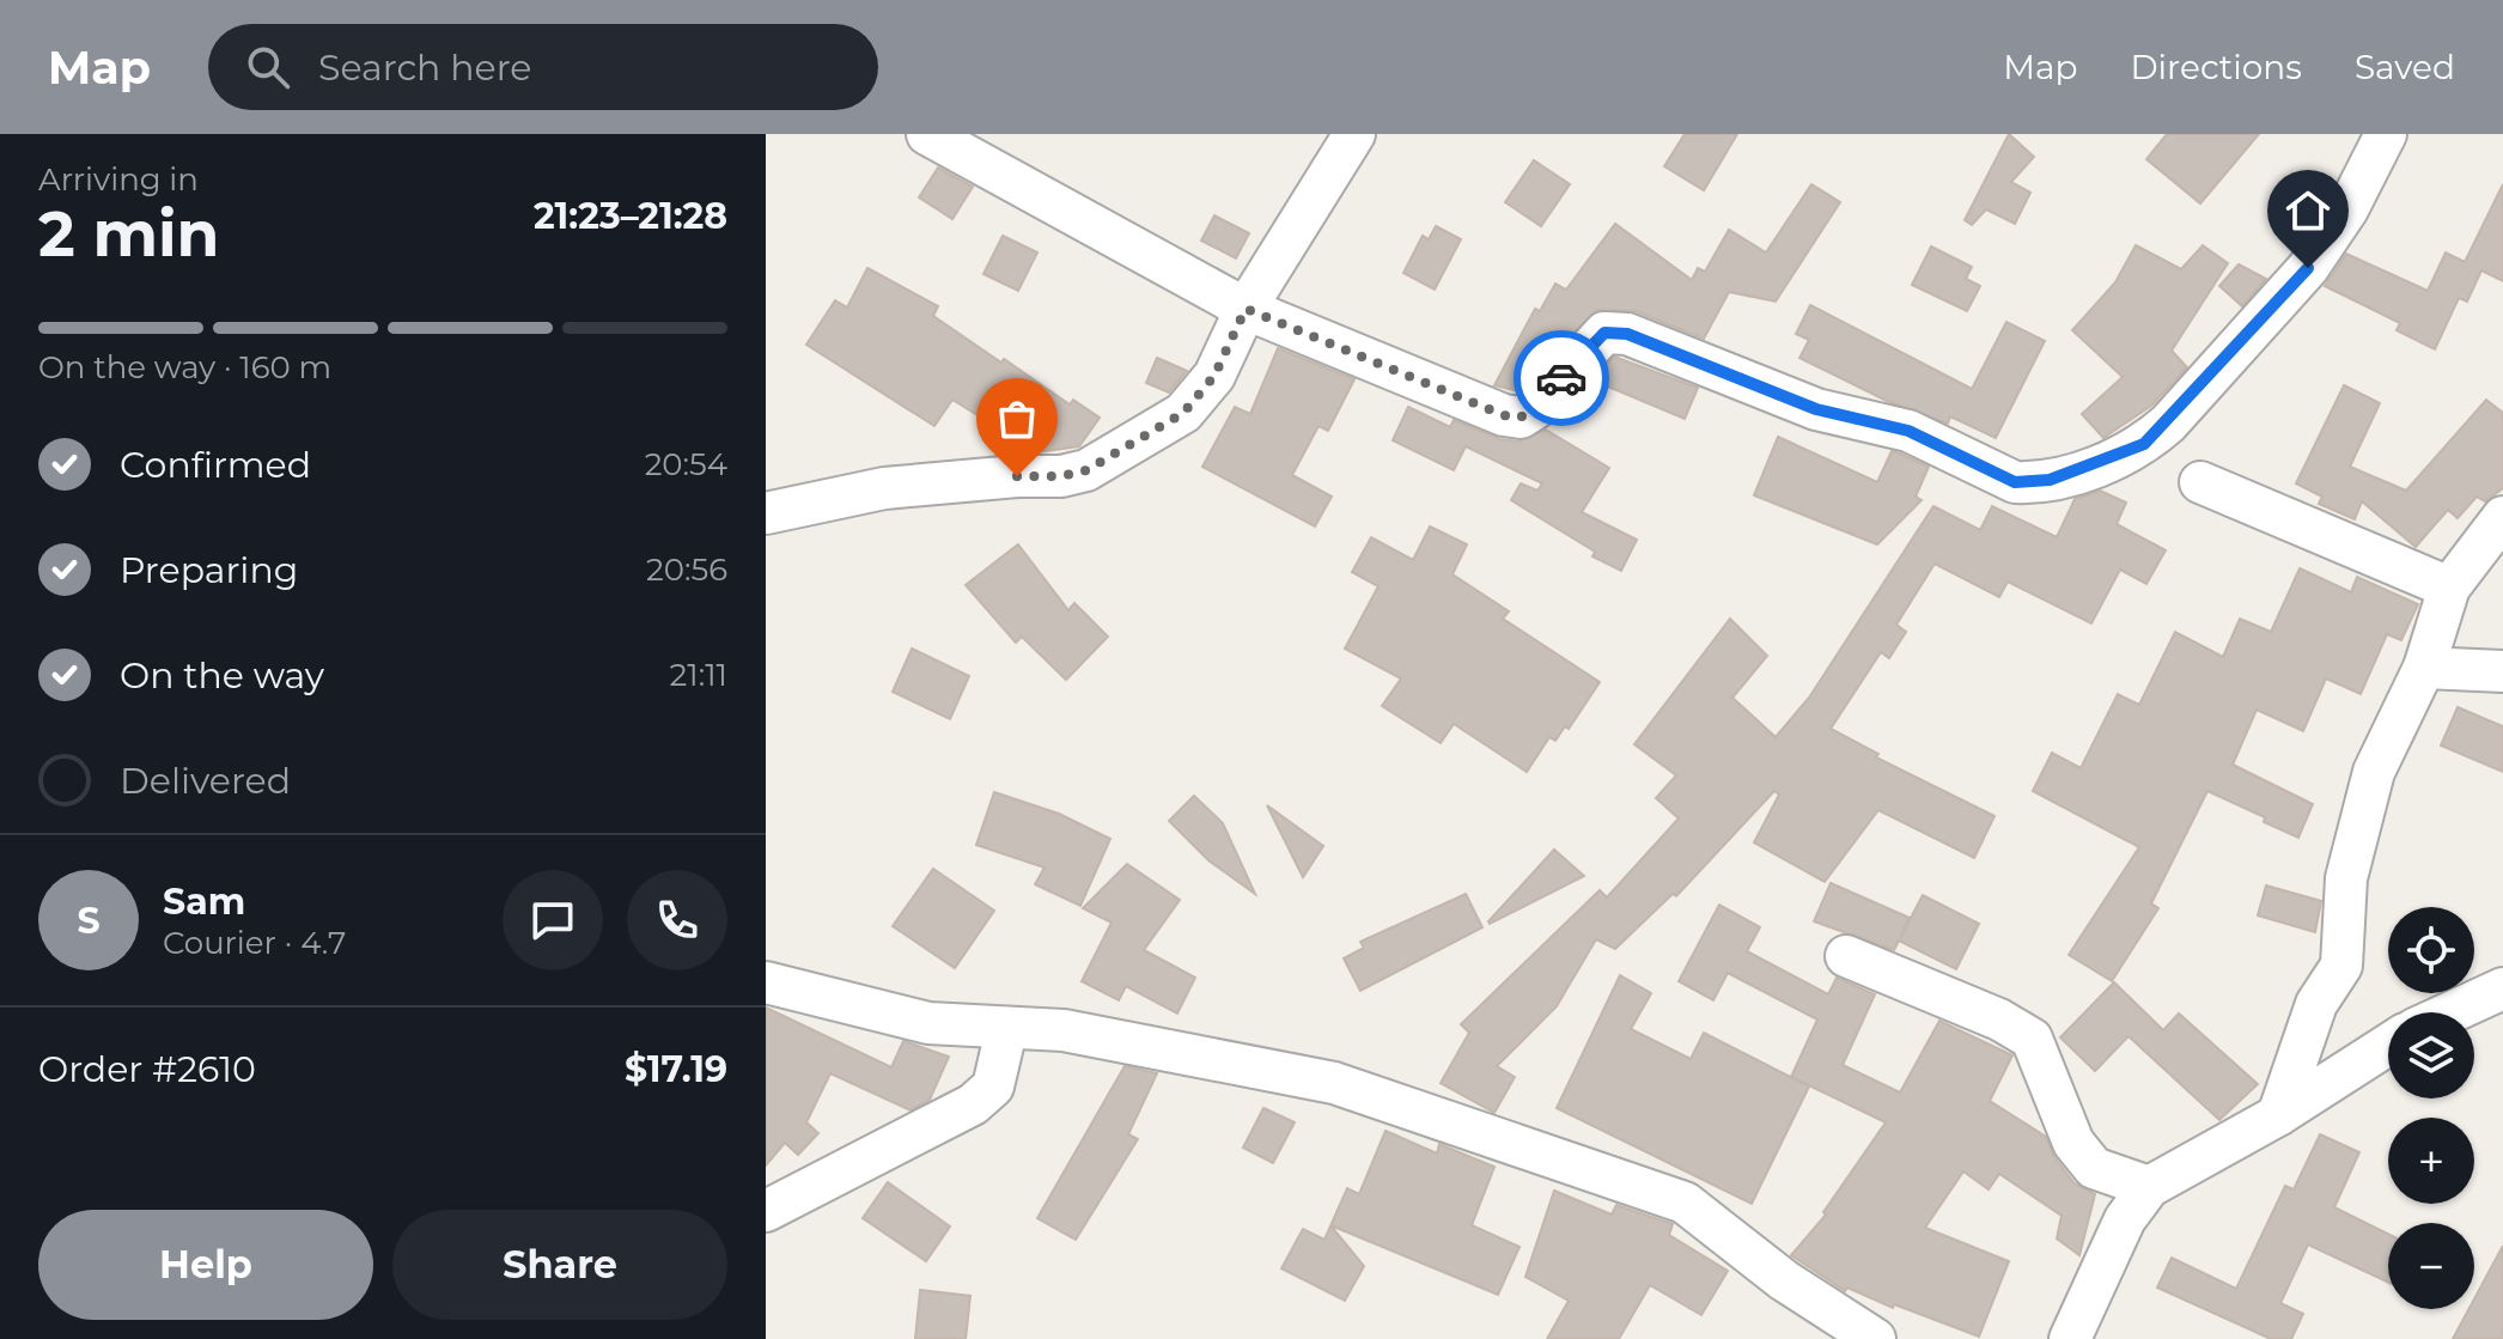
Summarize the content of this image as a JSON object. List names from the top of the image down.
{
  "page": {
    "header": "Map",
    "search": "Search here",
    "nav": ["Map", "Directions", "Saved"],
    "heading": ["2 min", "Arriving in", "21:23–21:28"],
    "panel": [
      "Sam",
      "Courier · 4.7",
      "Order #2610",
      "$17.19"
    ],
    "bar": "On the way · 160 m",
    "list": [
      ["Confirmed", "20:54"],
      ["Preparing", "20:56"],
      ["On the way", "21:11"],
      "Delivered"
    ],
    "round": "S",
    "map_buttons": ["+", "−"],
    "buttons": ["Help", "Share"]
  }
}
